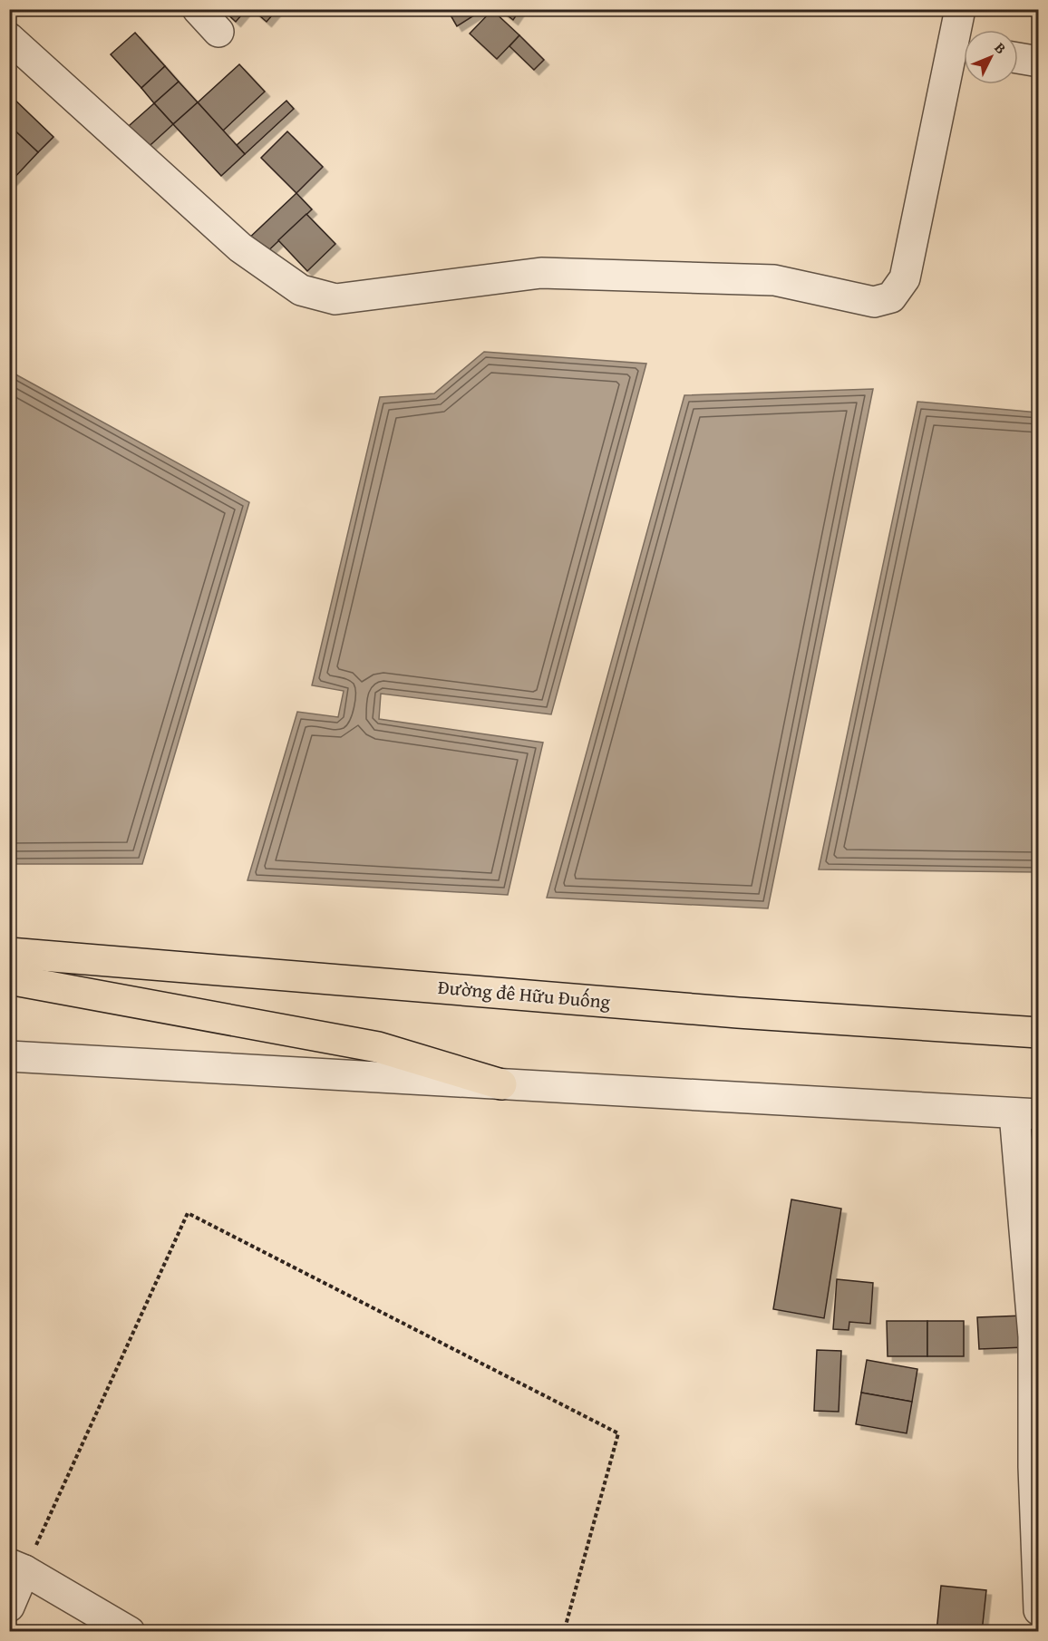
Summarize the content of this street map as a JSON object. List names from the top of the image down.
{
  "streets": {
    "main road": ["Đường đê Hữu Đuống"]
  },
  "north": "top right"
}
